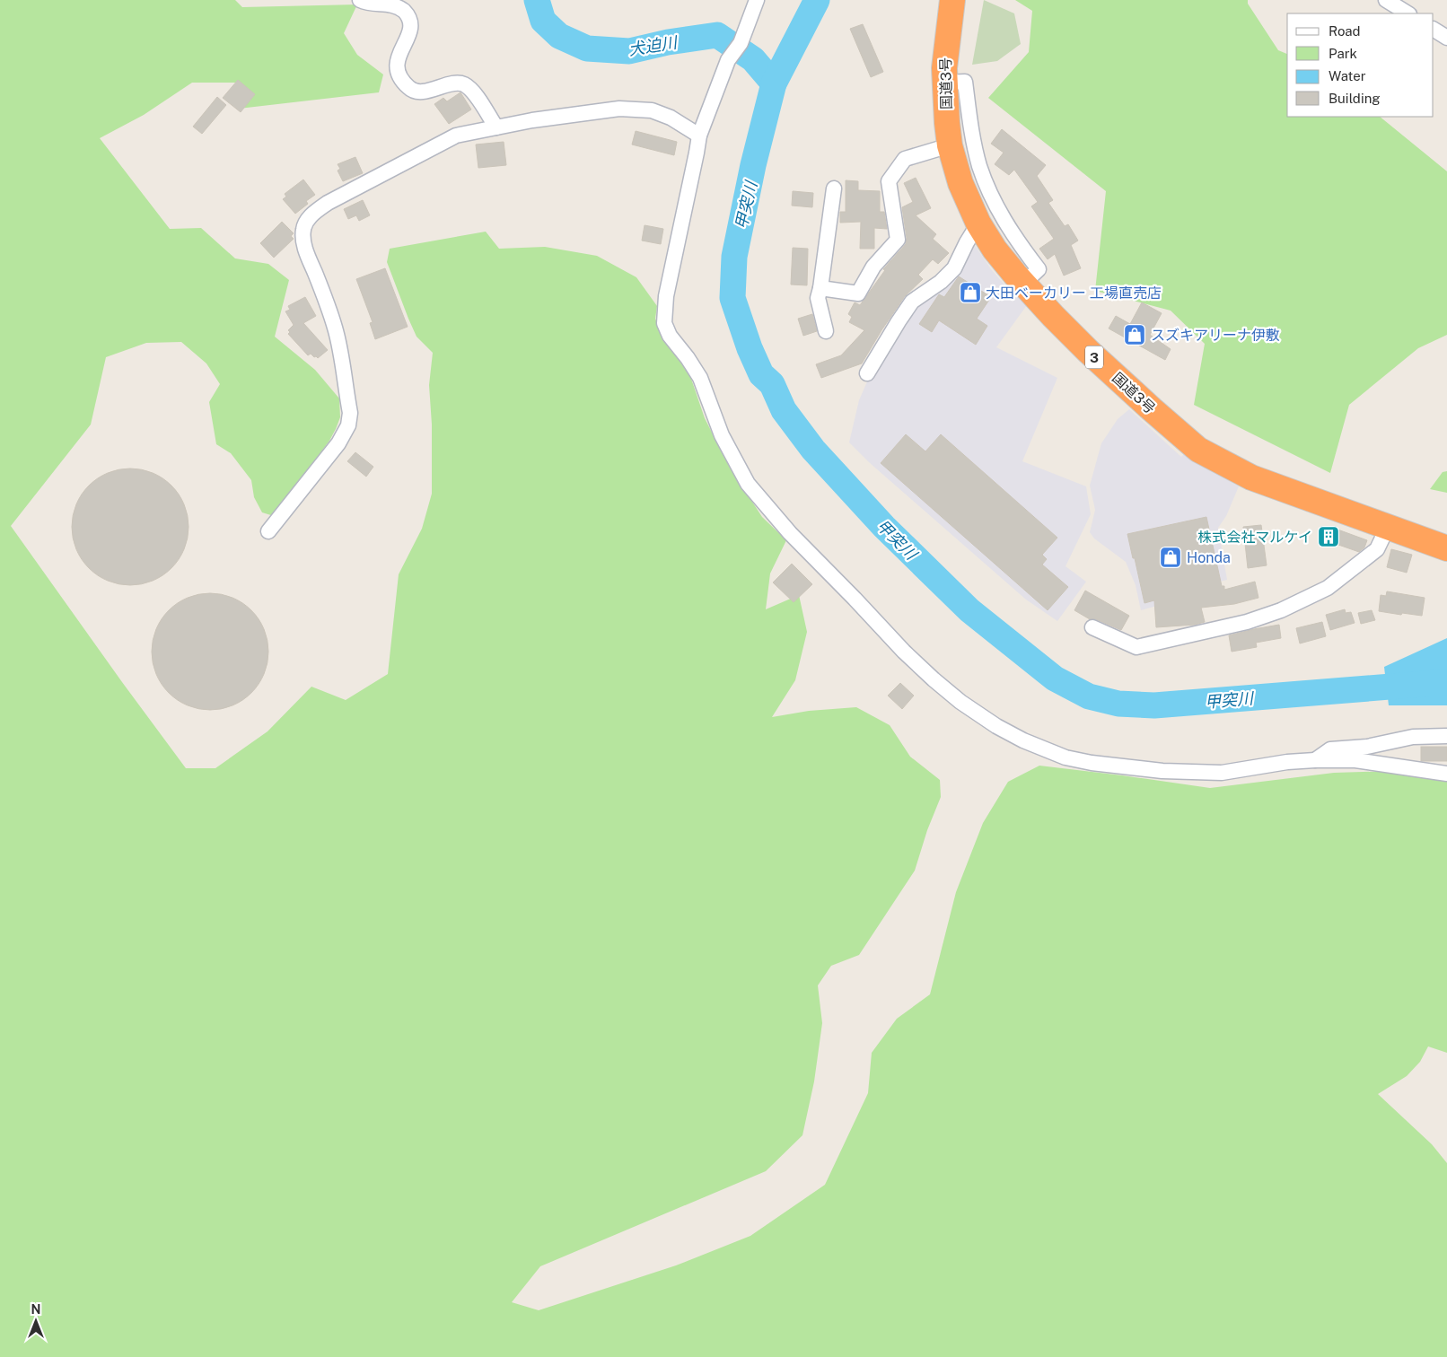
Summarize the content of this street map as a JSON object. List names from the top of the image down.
{
  "streets": {
    "highway": ["国道3号", "3"]
  },
  "water": ["犬迫川", "甲突川"],
  "places": {
    "shop": ["大田ベーカリー 工場直売店", "スズキアリーナ伊敷", "Honda"],
    "building": ["株式会社マルケイ"]
  },
  "legend": [
    "Road",
    "Park",
    "Water",
    "Building"
  ],
  "north": "top"
}
